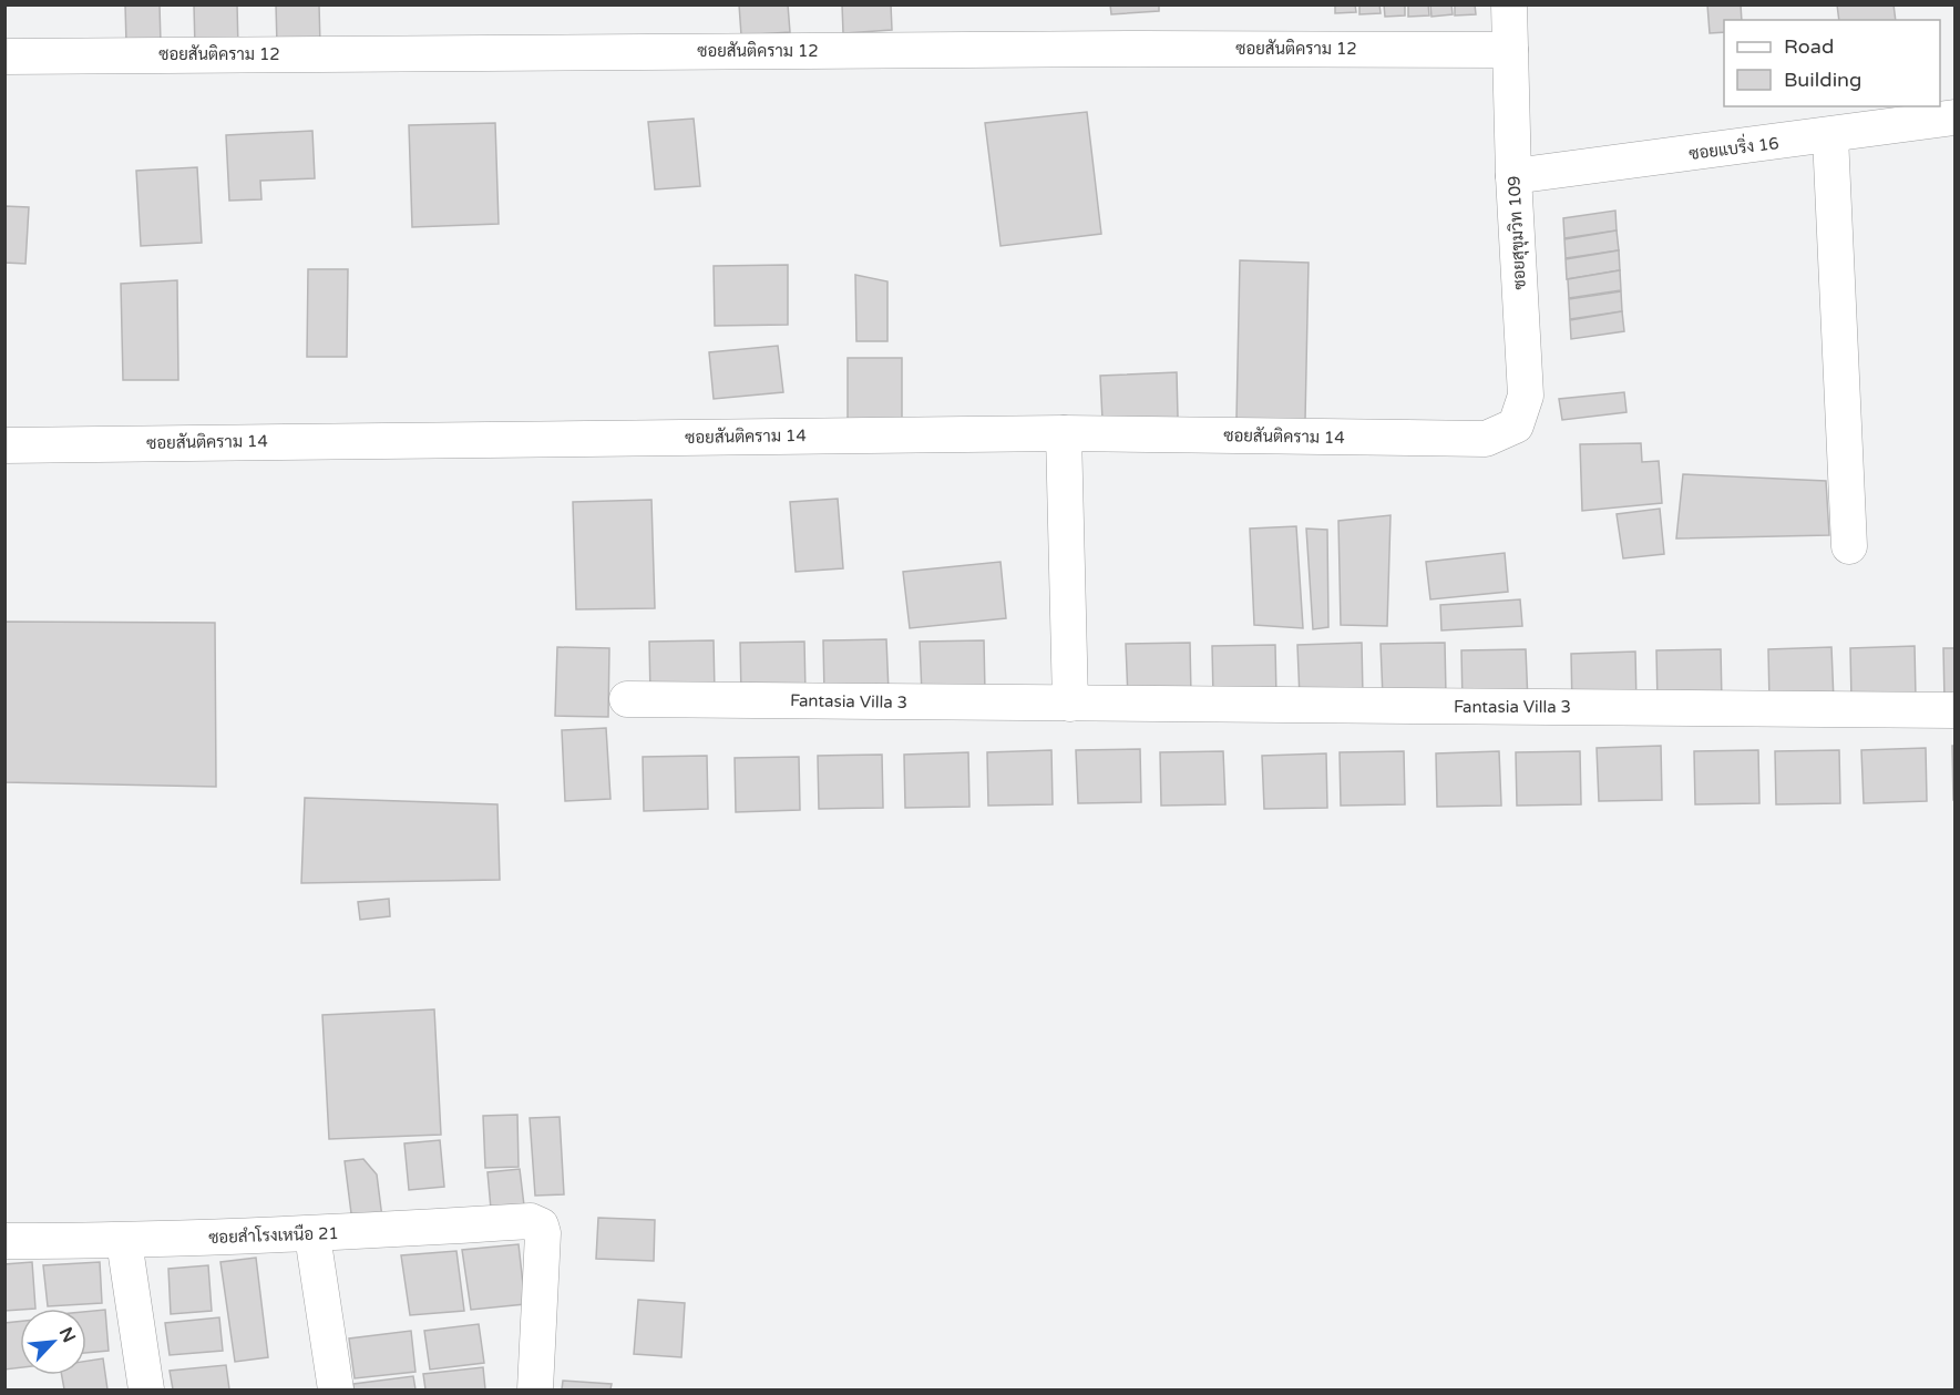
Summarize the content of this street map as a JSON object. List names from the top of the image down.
{
  "streets": {
    "street": [
      "ซอยสันติคราม 12",
      "ซอยแบริ่ง 16",
      "ซอยสุขุมวิท 109",
      "ซอยสันติคราม 14",
      "Fantasia Villa 3",
      "ซอยสำโรงเหนือ 21"
    ]
  },
  "crossings": [
    ["ซอยสันติคราม 12", "ซอยสุขุมวิท 109"],
    ["ซอยแบริ่ง 16", "ซอยสุขุมวิท 109"],
    ["ซอยสุขุมวิท 109", "ซอยสันติคราม 14"]
  ],
  "legend": ["Road", "Building"],
  "north": "top right"
}
